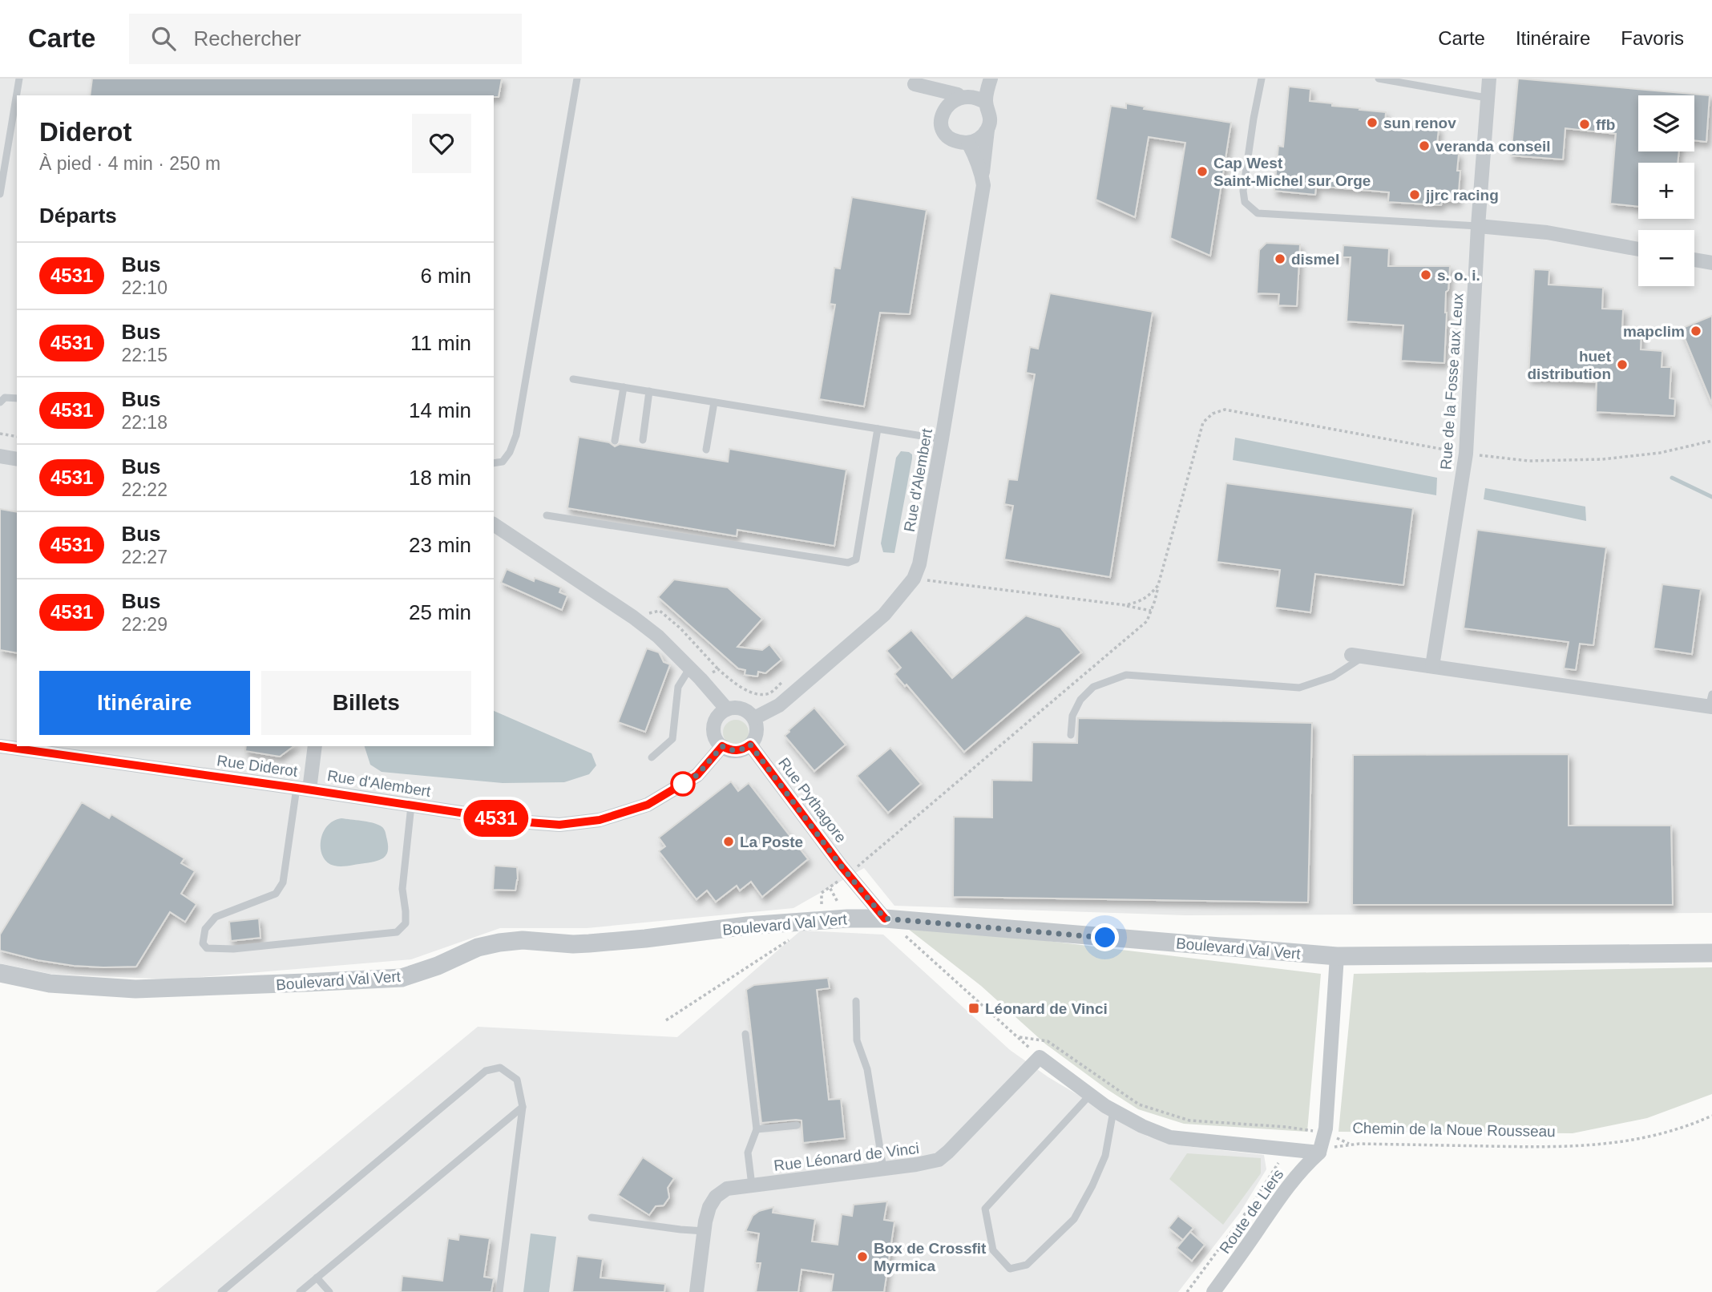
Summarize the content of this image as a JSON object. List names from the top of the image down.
{
  "streets": {
    "street": [
      "Rue de la Fosse aux Leux",
      "Rue d'Alembert",
      "Rue Diderot",
      "Rue Pythagore",
      "Boulevard Val Vert",
      "Rue Léonard de Vinci",
      "Route de Liers"
    ],
    "path": ["Chemin de la Noue Rousseau"]
  },
  "crossings": [
    ["Rue d'Alembert", "Rue Diderot"],
    ["Rue d'Alembert", "Rue Pythagore"],
    ["Rue Pythagore", "Boulevard Val Vert"],
    ["Chemin de la Noue Rousseau", "Route de Liers"]
  ],
  "places": {
    "other": [
      "sun renov",
      "ffb",
      "veranda conseil",
      "Cap West Saint-Michel sur Orge",
      "jjrc racing",
      "dismel",
      "s. o. i.",
      "mapclim",
      "huet distribution",
      "La Poste",
      "Box de Crossfit Myrmica"
    ],
    "transit": ["Léonard de Vinci"]
  },
  "lines": ["bus line 4531"],
  "page": {
    "header": "Carte",
    "search": "Rechercher",
    "nav": ["Carte", "Itinéraire", "Favoris"],
    "on_map": "4531",
    "map_buttons": ["+", "−"],
    "heading": [
      ["Diderot", "À pied · 4 min · 250 m"],
      "Départs"
    ],
    "list": [
      {
        "mark": "4531",
        "name": "Bus",
        "note": "22:10",
        "value": "6 min"
      },
      {
        "mark": "4531",
        "name": "Bus",
        "note": "22:15",
        "value": "11 min"
      },
      {
        "mark": "4531",
        "name": "Bus",
        "note": "22:18",
        "value": "14 min"
      },
      {
        "mark": "4531",
        "name": "Bus",
        "note": "22:22",
        "value": "18 min"
      },
      {
        "mark": "4531",
        "name": "Bus",
        "note": "22:27",
        "value": "23 min"
      },
      {
        "mark": "4531",
        "name": "Bus",
        "note": "22:29",
        "value": "25 min"
      }
    ],
    "buttons": ["Itinéraire", "Billets"]
  }
}
